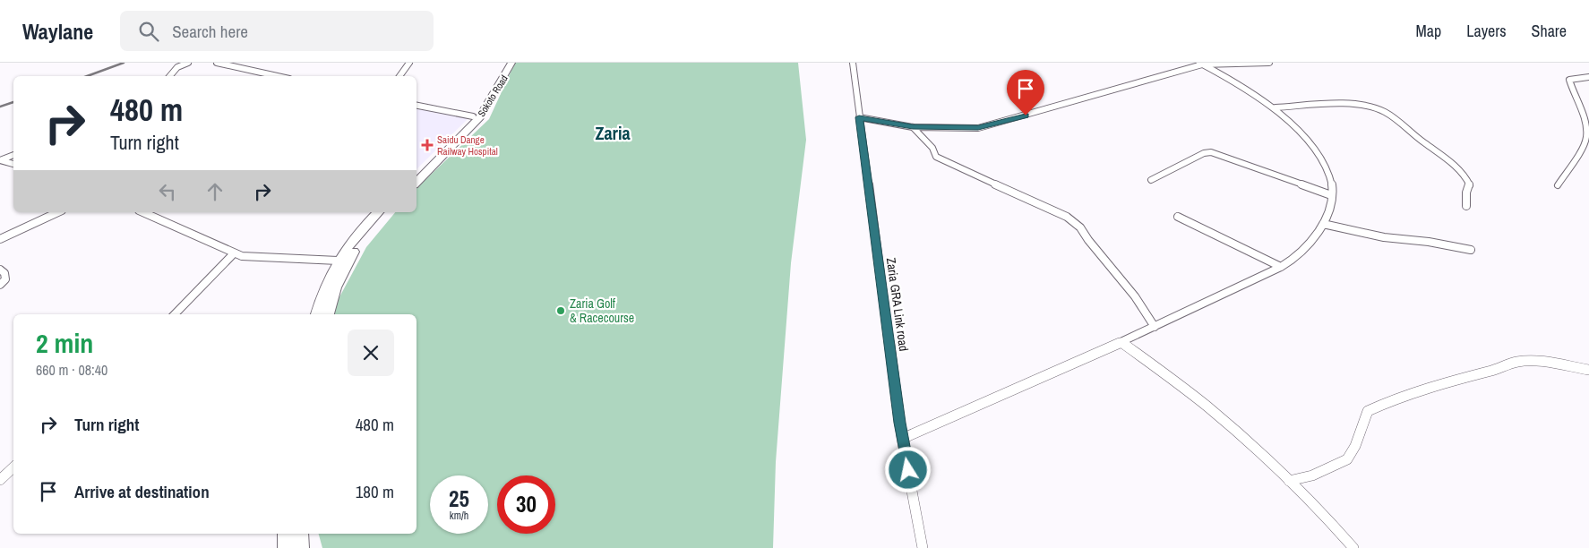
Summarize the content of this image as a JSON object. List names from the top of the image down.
{
  "streets": {
    "main road": ["Sokoto Road"],
    "street": ["Zaria GRA Link road"]
  },
  "districts": ["Zaria"],
  "places": {
    "health": ["Saidu Dange Railway Hospital"],
    "other": ["Zaria Golf & Racecourse"]
  },
  "page": {
    "header": "Waylane",
    "search": "Search here",
    "nav": ["Map", "Layers", "Share"],
    "turn": ["480 m", "Turn right"],
    "heading": ["2 min", "660 m · 08:40"],
    "list": [
      {
        "name": "Turn right",
        "value": "480 m"
      },
      {
        "name": "Arrive at destination",
        "value": "180 m"
      }
    ],
    "speed": "25 km/h",
    "limit": "30"
  }
}
